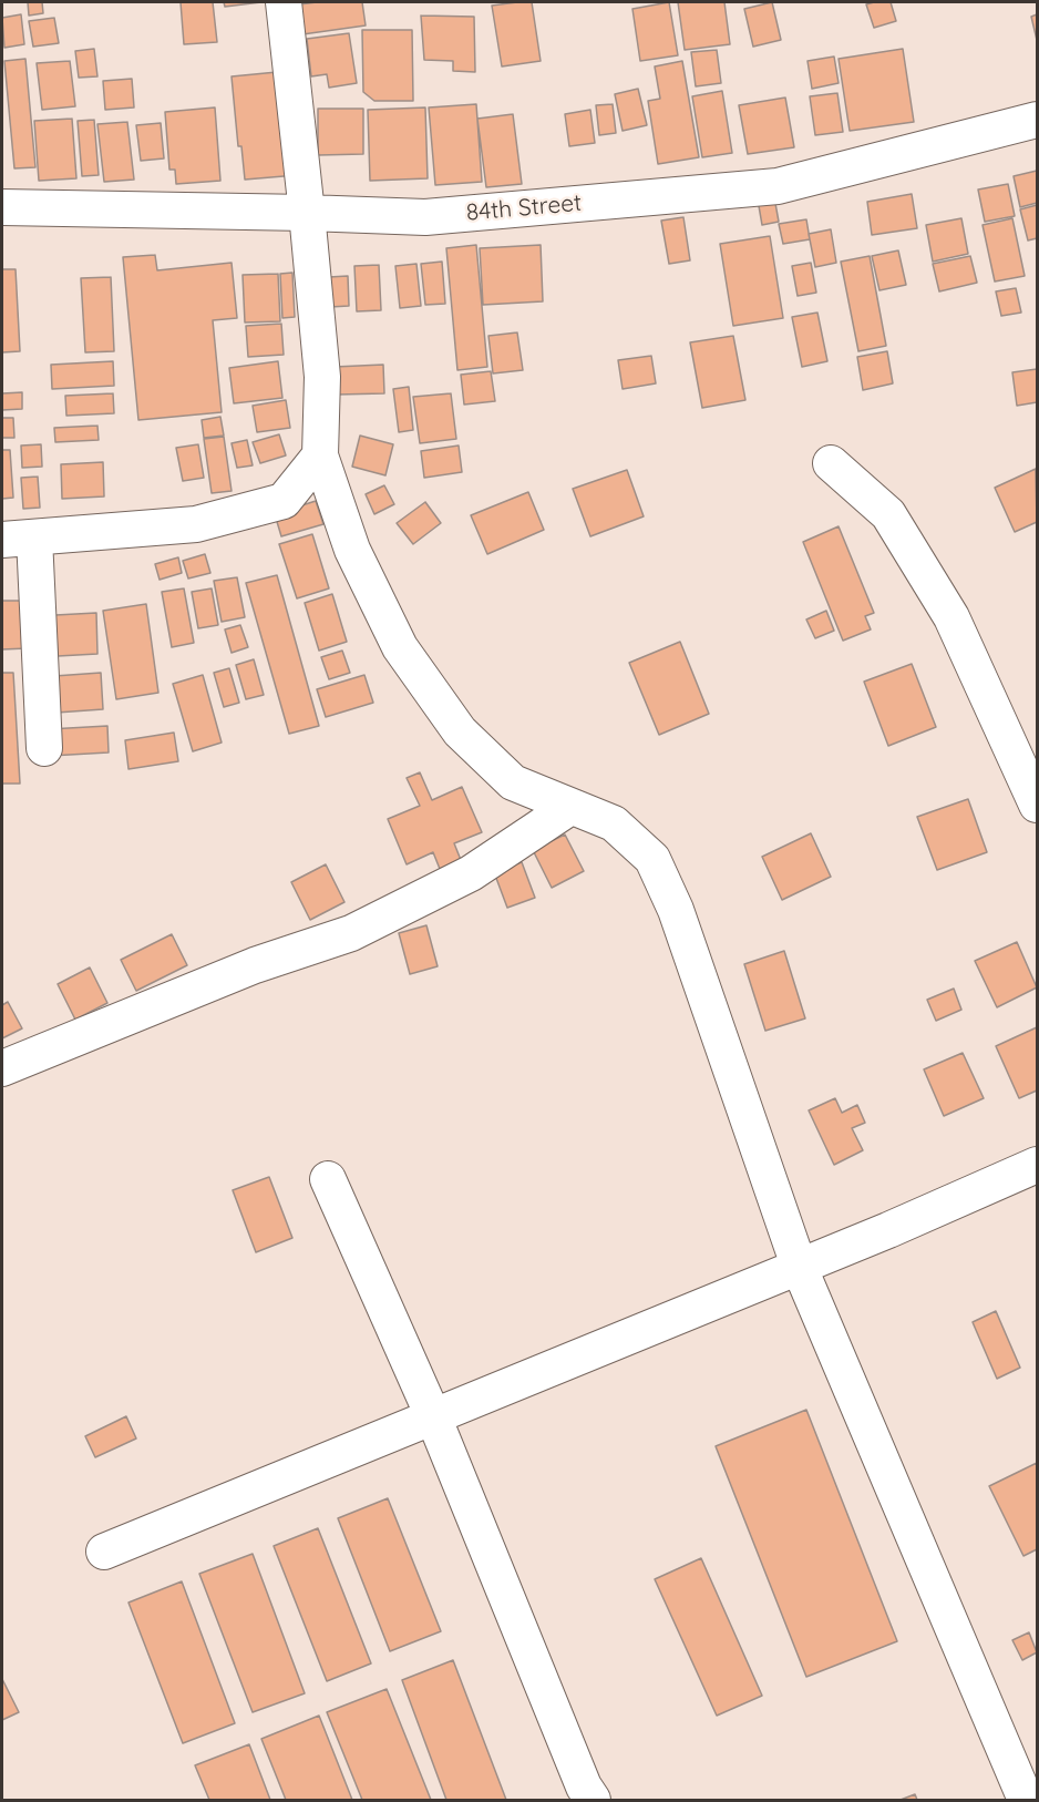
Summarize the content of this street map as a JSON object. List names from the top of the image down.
{
  "streets": {
    "street": ["84th Street"]
  }
}
